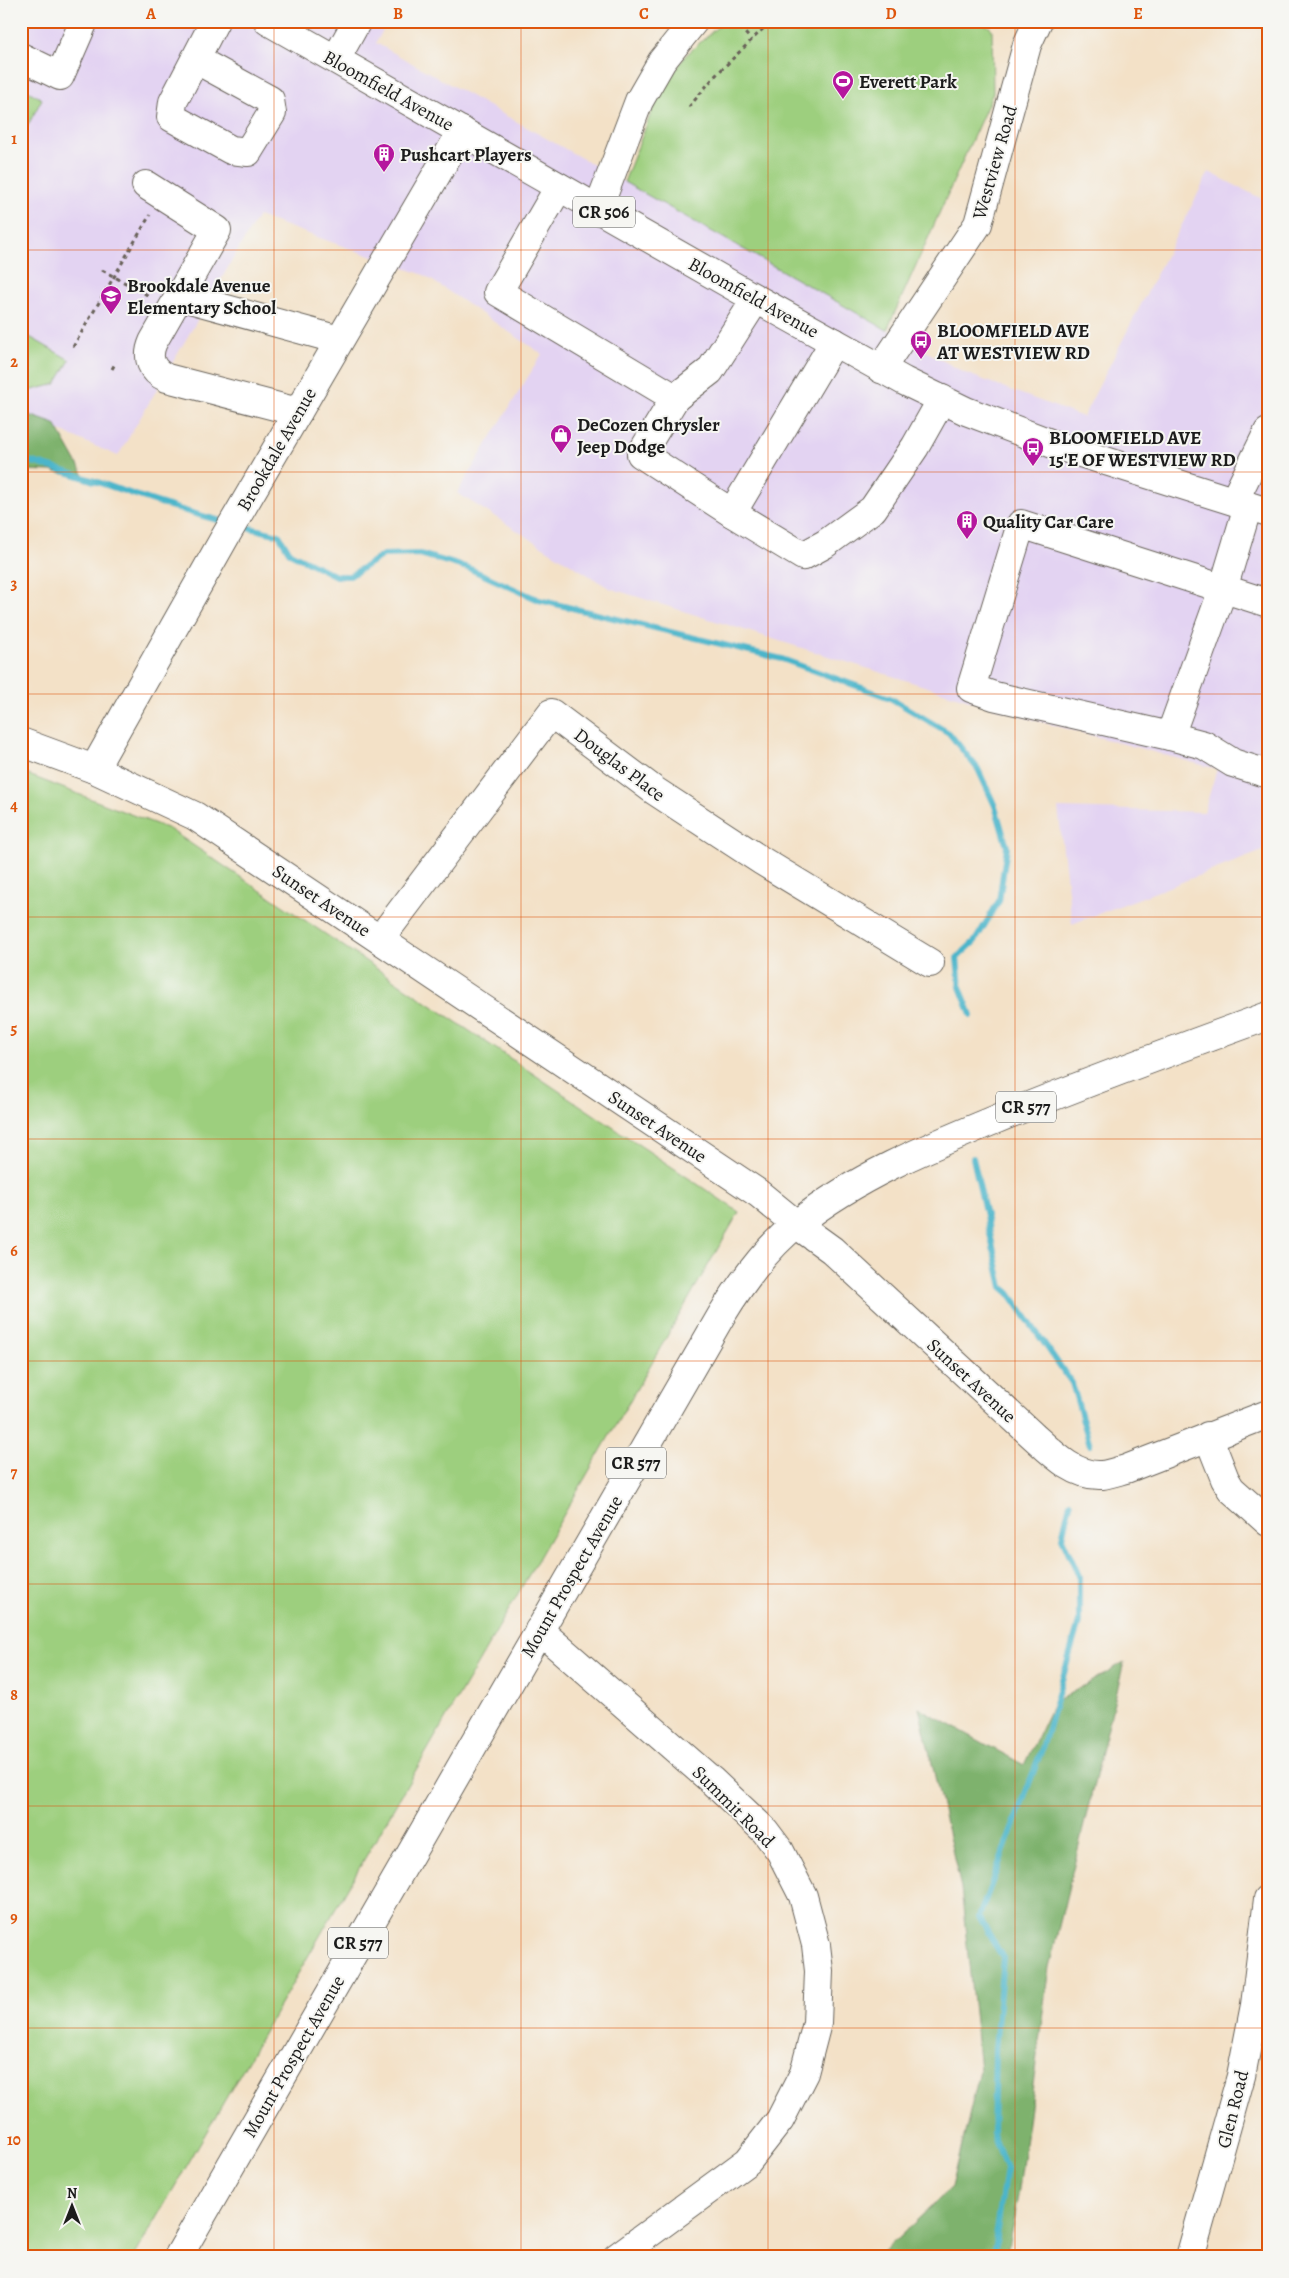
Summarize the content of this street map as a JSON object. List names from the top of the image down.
{
  "streets": {
    "street": [
      "Bloomfield Avenue",
      "Westview Road",
      "CR 506",
      "Brookdale Avenue",
      "Douglas Place",
      "Sunset Avenue",
      "CR 577",
      "Mount Prospect Avenue",
      "Summit Road",
      "Glen Road"
    ]
  },
  "crossings": [
    ["Bloomfield Avenue", "Westview Road"],
    ["Bloomfield Avenue", "Brookdale Avenue"],
    ["Brookdale Avenue", "Sunset Avenue"],
    ["Douglas Place", "Sunset Avenue"],
    ["Sunset Avenue", "Mount Prospect Avenue"],
    ["Mount Prospect Avenue", "Summit Road"]
  ],
  "places": {
    "sports": ["Everett Park"],
    "building": ["Pushcart Players", "Quality Car Care"],
    "school or university": ["Brookdale Avenue Elementary School"],
    "bus stop": ["BLOOMFIELD AVE AT WESTVIEW RD", "BLOOMFIELD AVE 15'E OF WESTVIEW RD"],
    "shop": ["DeCozen Chrysler Jeep Dodge"]
  },
  "north": "top",
  "grid": {
    "columns": [
      "A",
      "B",
      "C",
      "D",
      "E"
    ],
    "rows": [
      "1",
      "2",
      "3",
      "4",
      "5",
      "6",
      "7",
      "8",
      "9",
      "10"
    ]
  }
}
